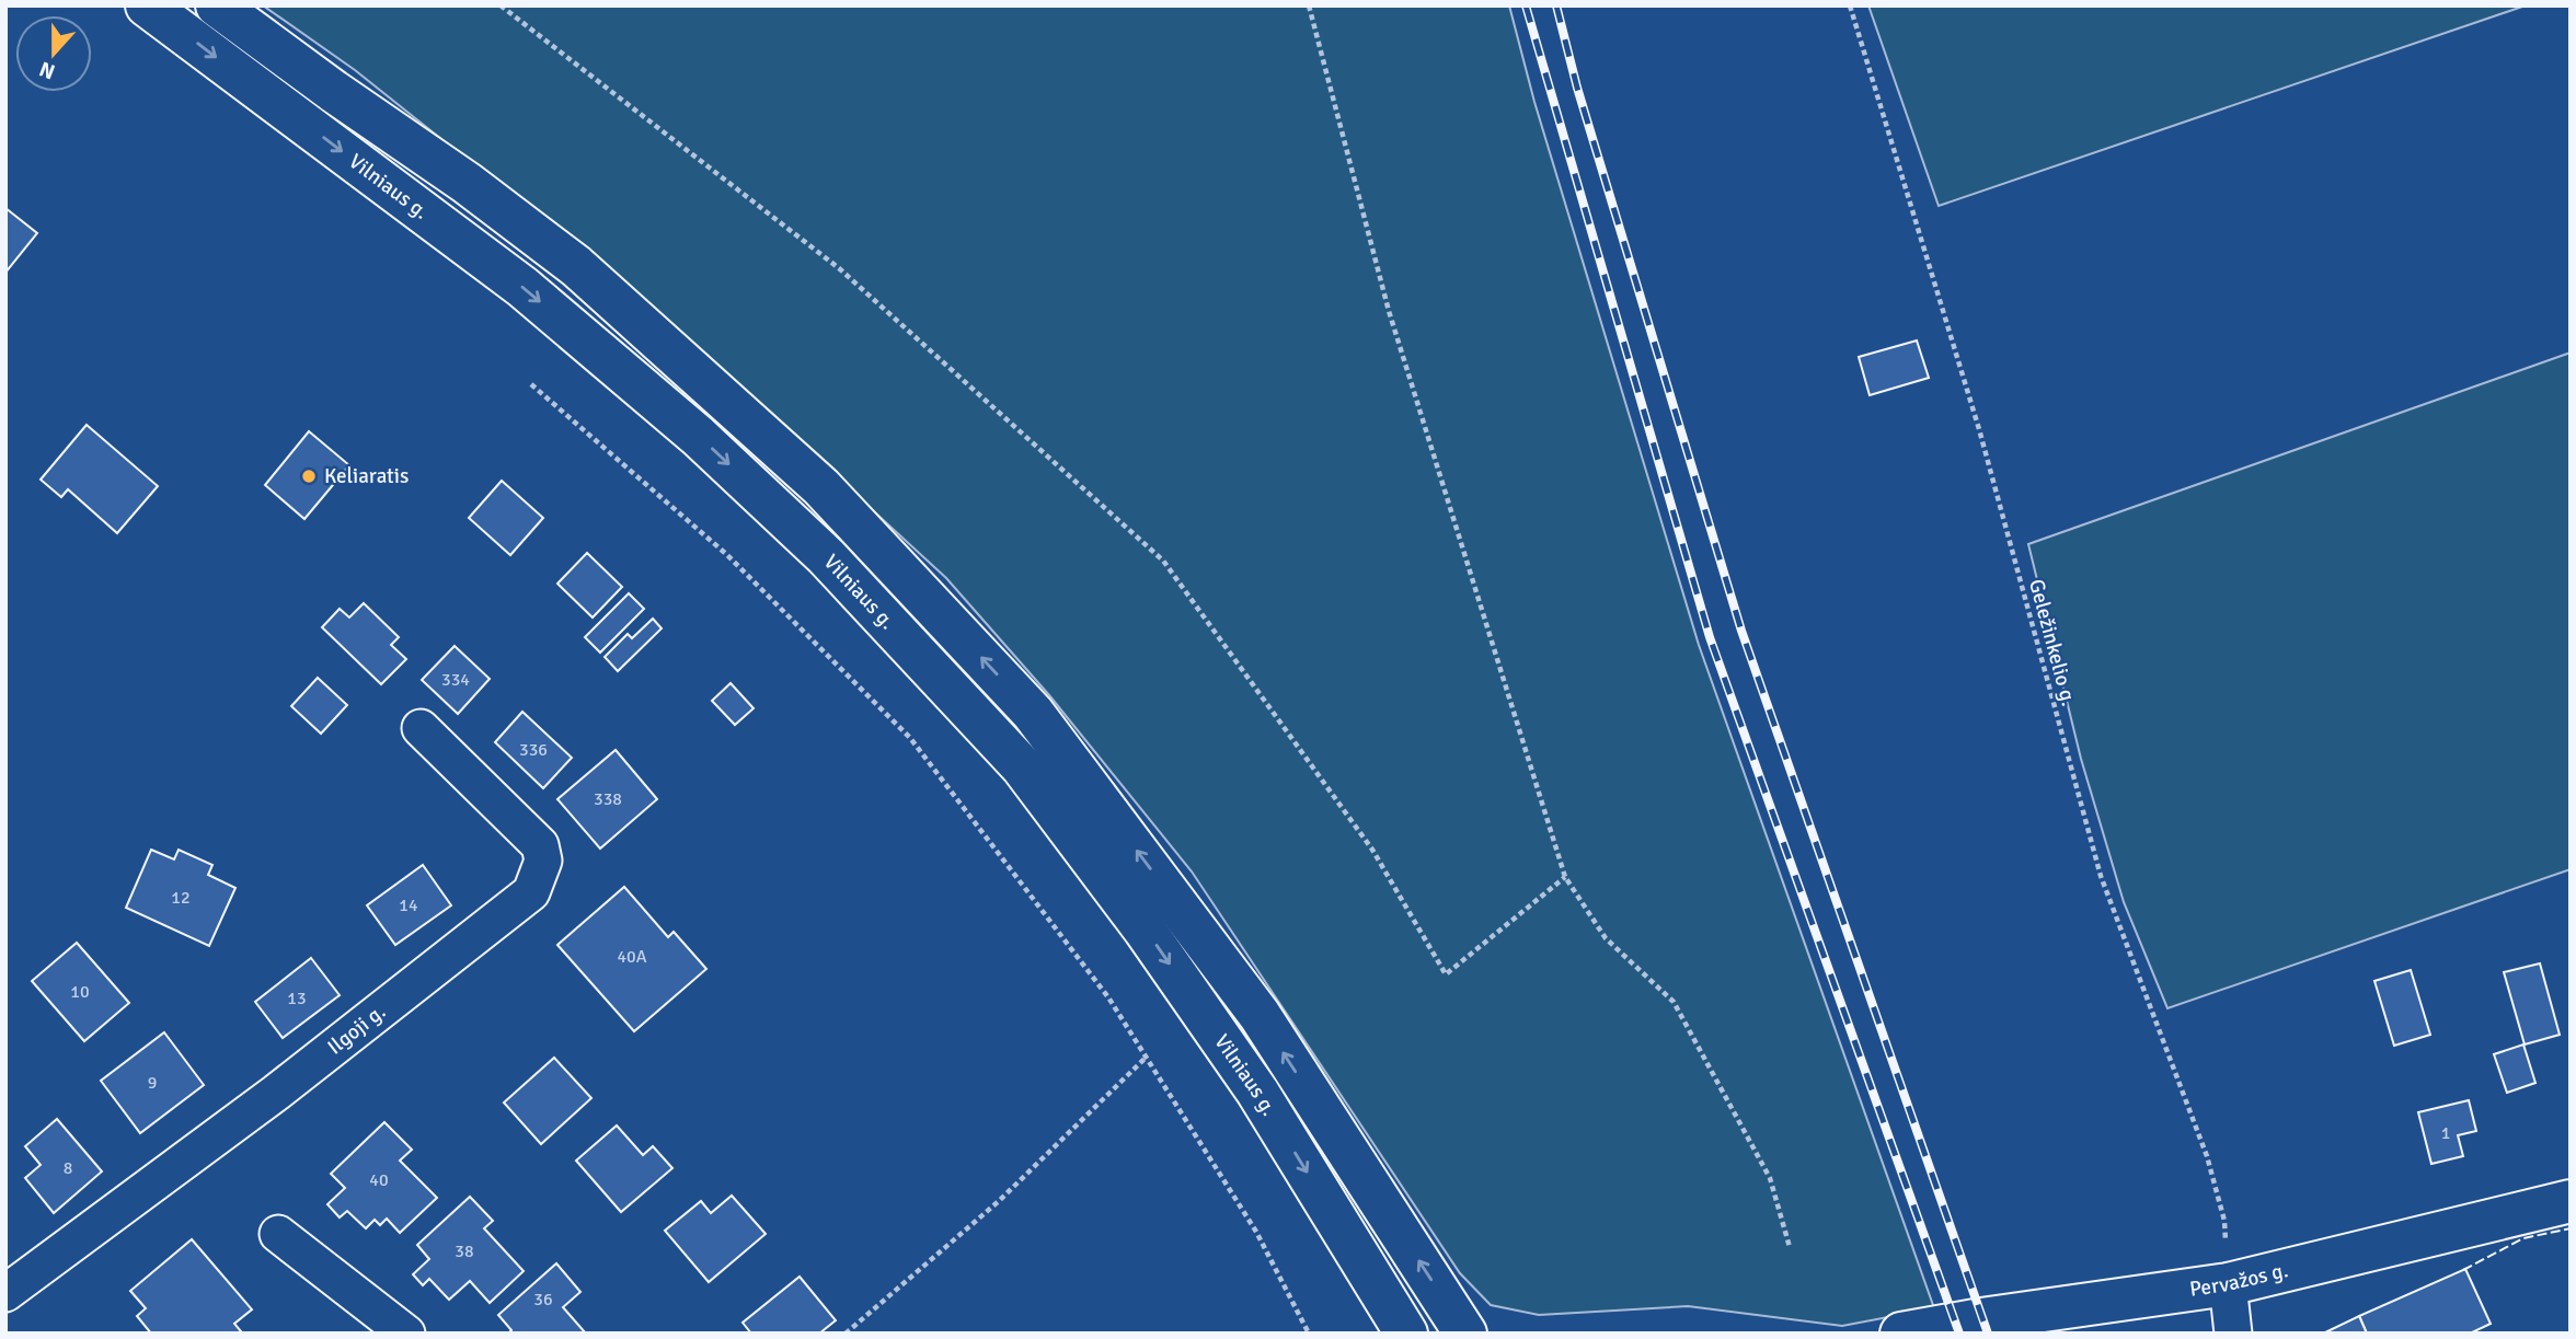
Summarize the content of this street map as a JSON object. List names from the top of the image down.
{
  "streets": {
    "main road": ["Vilniaus g.", "Pervažos g."],
    "street": ["Ilgoji g."],
    "path": ["Geležinkelio g."]
  },
  "crossings": [
    ["Geležinkelio g.", "Pervažos g."]
  ],
  "places": ["Keliaratis"],
  "house_numbers": [
    "334",
    "336",
    "338",
    "12",
    "14",
    "40A",
    "10",
    "13",
    "9",
    "1",
    "8",
    "40",
    "38",
    "36"
  ],
  "north": "bottom"
}
